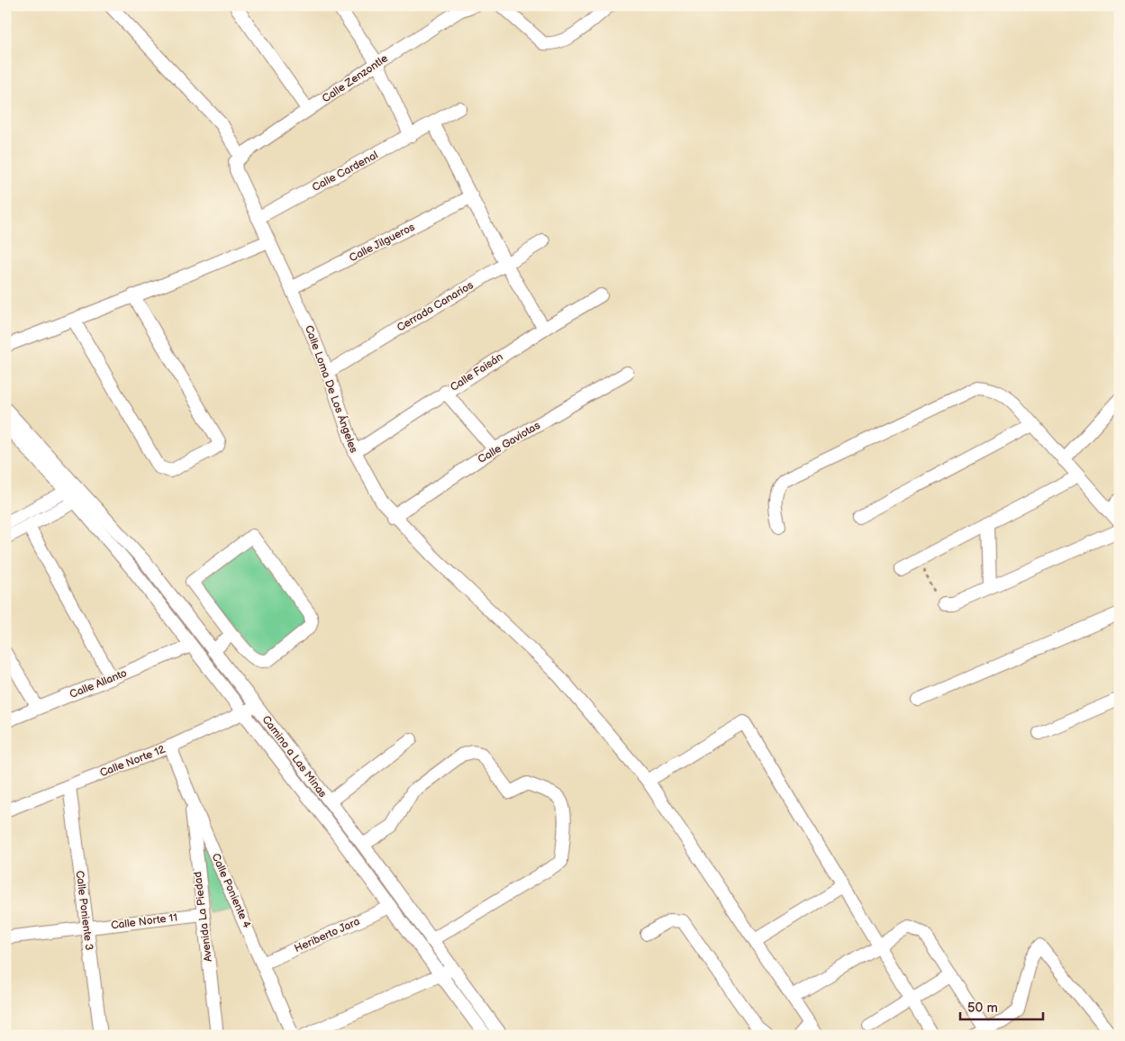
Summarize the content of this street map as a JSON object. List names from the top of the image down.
{
  "streets": {
    "street": [
      "Calle Zenzontle",
      "Calle Cardenal",
      "Calle Jilgueros",
      "Cerrada Canarios",
      "Calle Faisán",
      "Calle Loma De Los Ángeles",
      "Calle Gaviotas",
      "Calle Allanto",
      "Camino a Las Minas",
      "Calle Norte 12",
      "Calle Poniente 4",
      "Calle Poniente 3",
      "Avenida La Piedad",
      "Calle Norte 11",
      "Heriberto Jara"
    ]
  },
  "crossings": [
    ["Calle Zenzontle", "Calle Loma De Los Ángeles"],
    ["Calle Cardenal", "Calle Loma De Los Ángeles"],
    ["Calle Jilgueros", "Calle Loma De Los Ángeles"],
    ["Cerrada Canarios", "Calle Loma De Los Ángeles"],
    ["Calle Faisán", "Calle Loma De Los Ángeles"],
    ["Calle Loma De Los Ángeles", "Calle Gaviotas"],
    ["Calle Allanto", "Camino a Las Minas"],
    ["Camino a Las Minas", "Calle Norte 12"],
    ["Camino a Las Minas", "Heriberto Jara"],
    ["Calle Norte 12", "Calle Poniente 4"],
    ["Calle Norte 12", "Calle Poniente 3"],
    ["Calle Poniente 4", "Avenida La Piedad"],
    ["Calle Poniente 4", "Heriberto Jara"],
    ["Calle Poniente 3", "Calle Norte 11"],
    ["Avenida La Piedad", "Calle Norte 11"]
  ],
  "scale_bar": "50 m"
}
